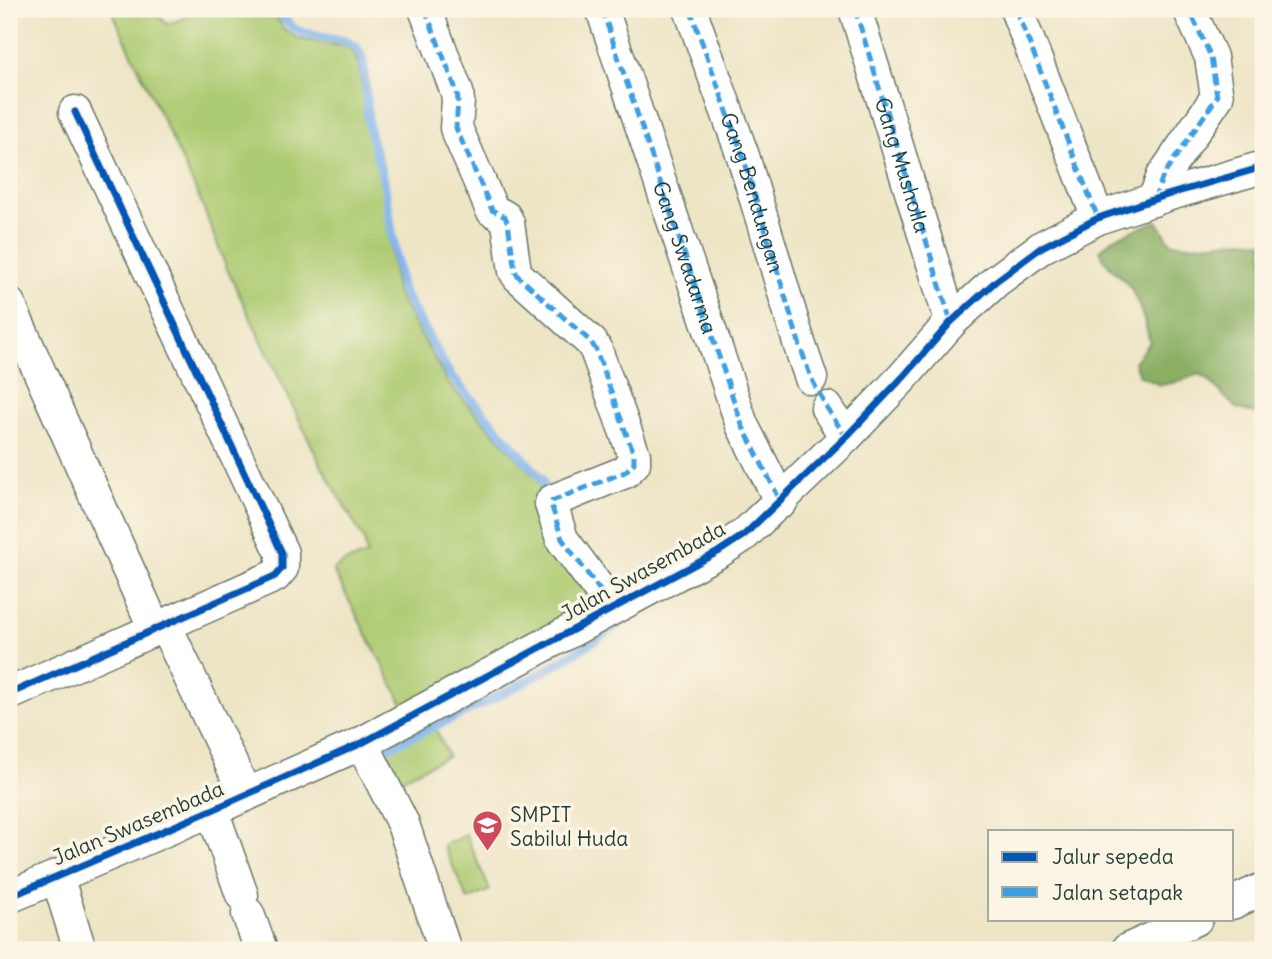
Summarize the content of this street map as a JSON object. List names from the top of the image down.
{
  "streets": {
    "street": [
      "Gang Musholla",
      "Gang Bendungan",
      "Gang Swadarma",
      "Jalan Swasembada"
    ]
  },
  "crossings": [
    ["Gang Musholla", "Jalan Swasembada"],
    ["Gang Swadarma", "Jalan Swasembada"]
  ],
  "places": {
    "school or university": ["SMPIT Sabilul Huda"]
  },
  "legend": ["Jalur sepeda", "Jalan setapak"]
}
